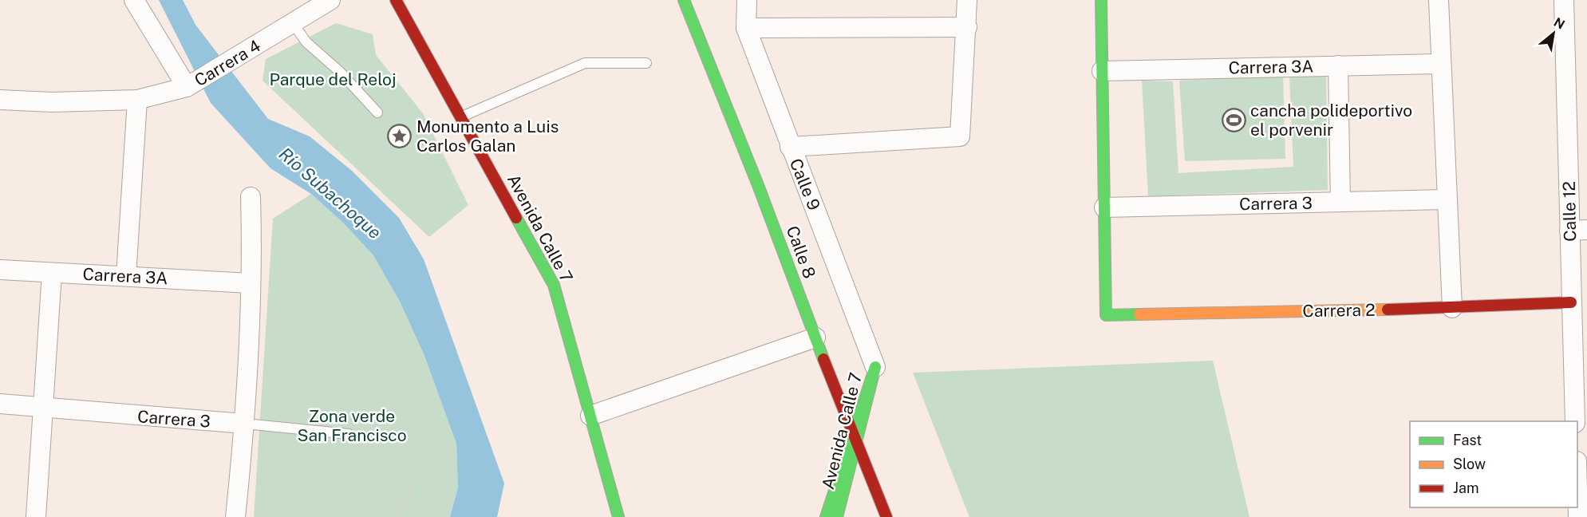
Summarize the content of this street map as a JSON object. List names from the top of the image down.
{
  "streets": {
    "street": [
      "Carrera 4",
      "Carrera 3A",
      "Calle 9",
      "Carrera 3",
      "Calle 12",
      "Avenida Calle 7",
      "Calle 8",
      "Carrera 2"
    ]
  },
  "crossings": [
    ["Calle 9", "Avenida Calle 7"],
    ["Carrera 3", "Carrera 2"],
    ["Calle 12", "Carrera 2"]
  ],
  "water": ["Río Subachoque"],
  "parks": ["Parque del Reloj", "Zona verde San Francisco"],
  "places": {
    "sports": ["cancha polideportivo el porvenir"],
    "place": ["Monumento a Luis Carlos Galan"]
  },
  "legend": ["Fast", "Slow", "Jam"],
  "north": "top right"
}
